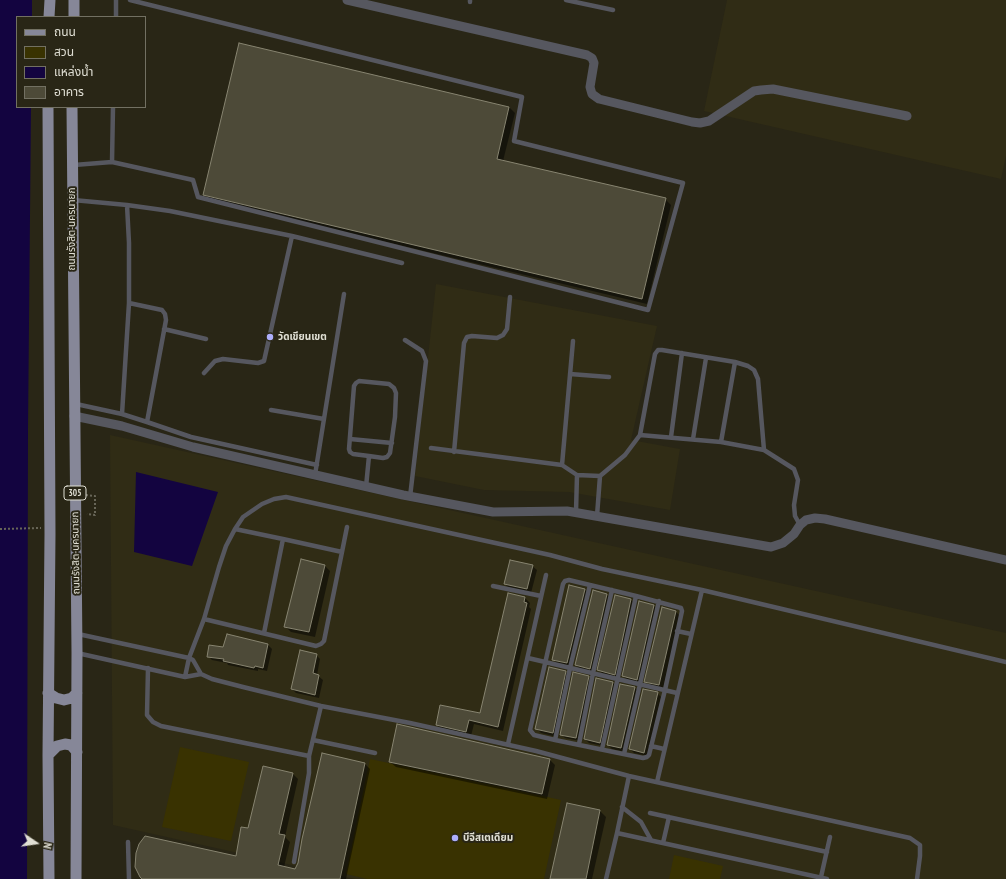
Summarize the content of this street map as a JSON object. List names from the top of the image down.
{
  "streets": {
    "main road": ["ถนนรังสิต-นครนายก", "305"]
  },
  "places": ["วัดเขียนเขต", "บีจีสเตเดียม"],
  "legend": [
    "ถนน",
    "สวน",
    "แหล่งน้ำ",
    "อาคาร"
  ],
  "north": "right"
}
